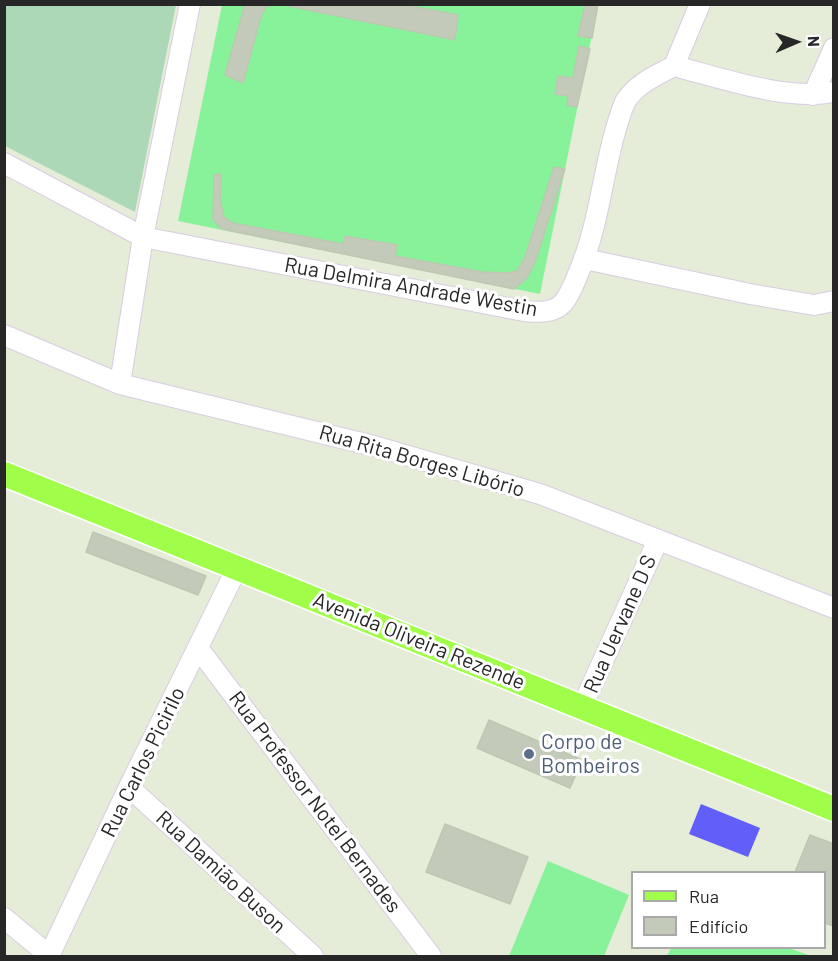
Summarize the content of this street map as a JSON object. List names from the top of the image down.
{
  "streets": {
    "main road": ["Avenida Oliveira Rezende"],
    "street": [
      "Rua Delmira Andrade Westin",
      "Rua Rita Borges Libório",
      "Rua Uervane D S",
      "Rua Carlos Picirilo",
      "Rua Professor Notel Bernades",
      "Rua Damião Buson"
    ]
  },
  "crossings": [
    ["Rua Rita Borges Libório", "Rua Uervane D S"],
    ["Rua Uervane D S", "Avenida Oliveira Rezende"],
    ["Avenida Oliveira Rezende", "Rua Carlos Picirilo"],
    ["Rua Carlos Picirilo", "Rua Professor Notel Bernades"],
    ["Rua Carlos Picirilo", "Rua Damião Buson"]
  ],
  "places": ["Corpo de Bombeiros"],
  "legend": ["Rua", "Edifício"],
  "north": "right"
}
